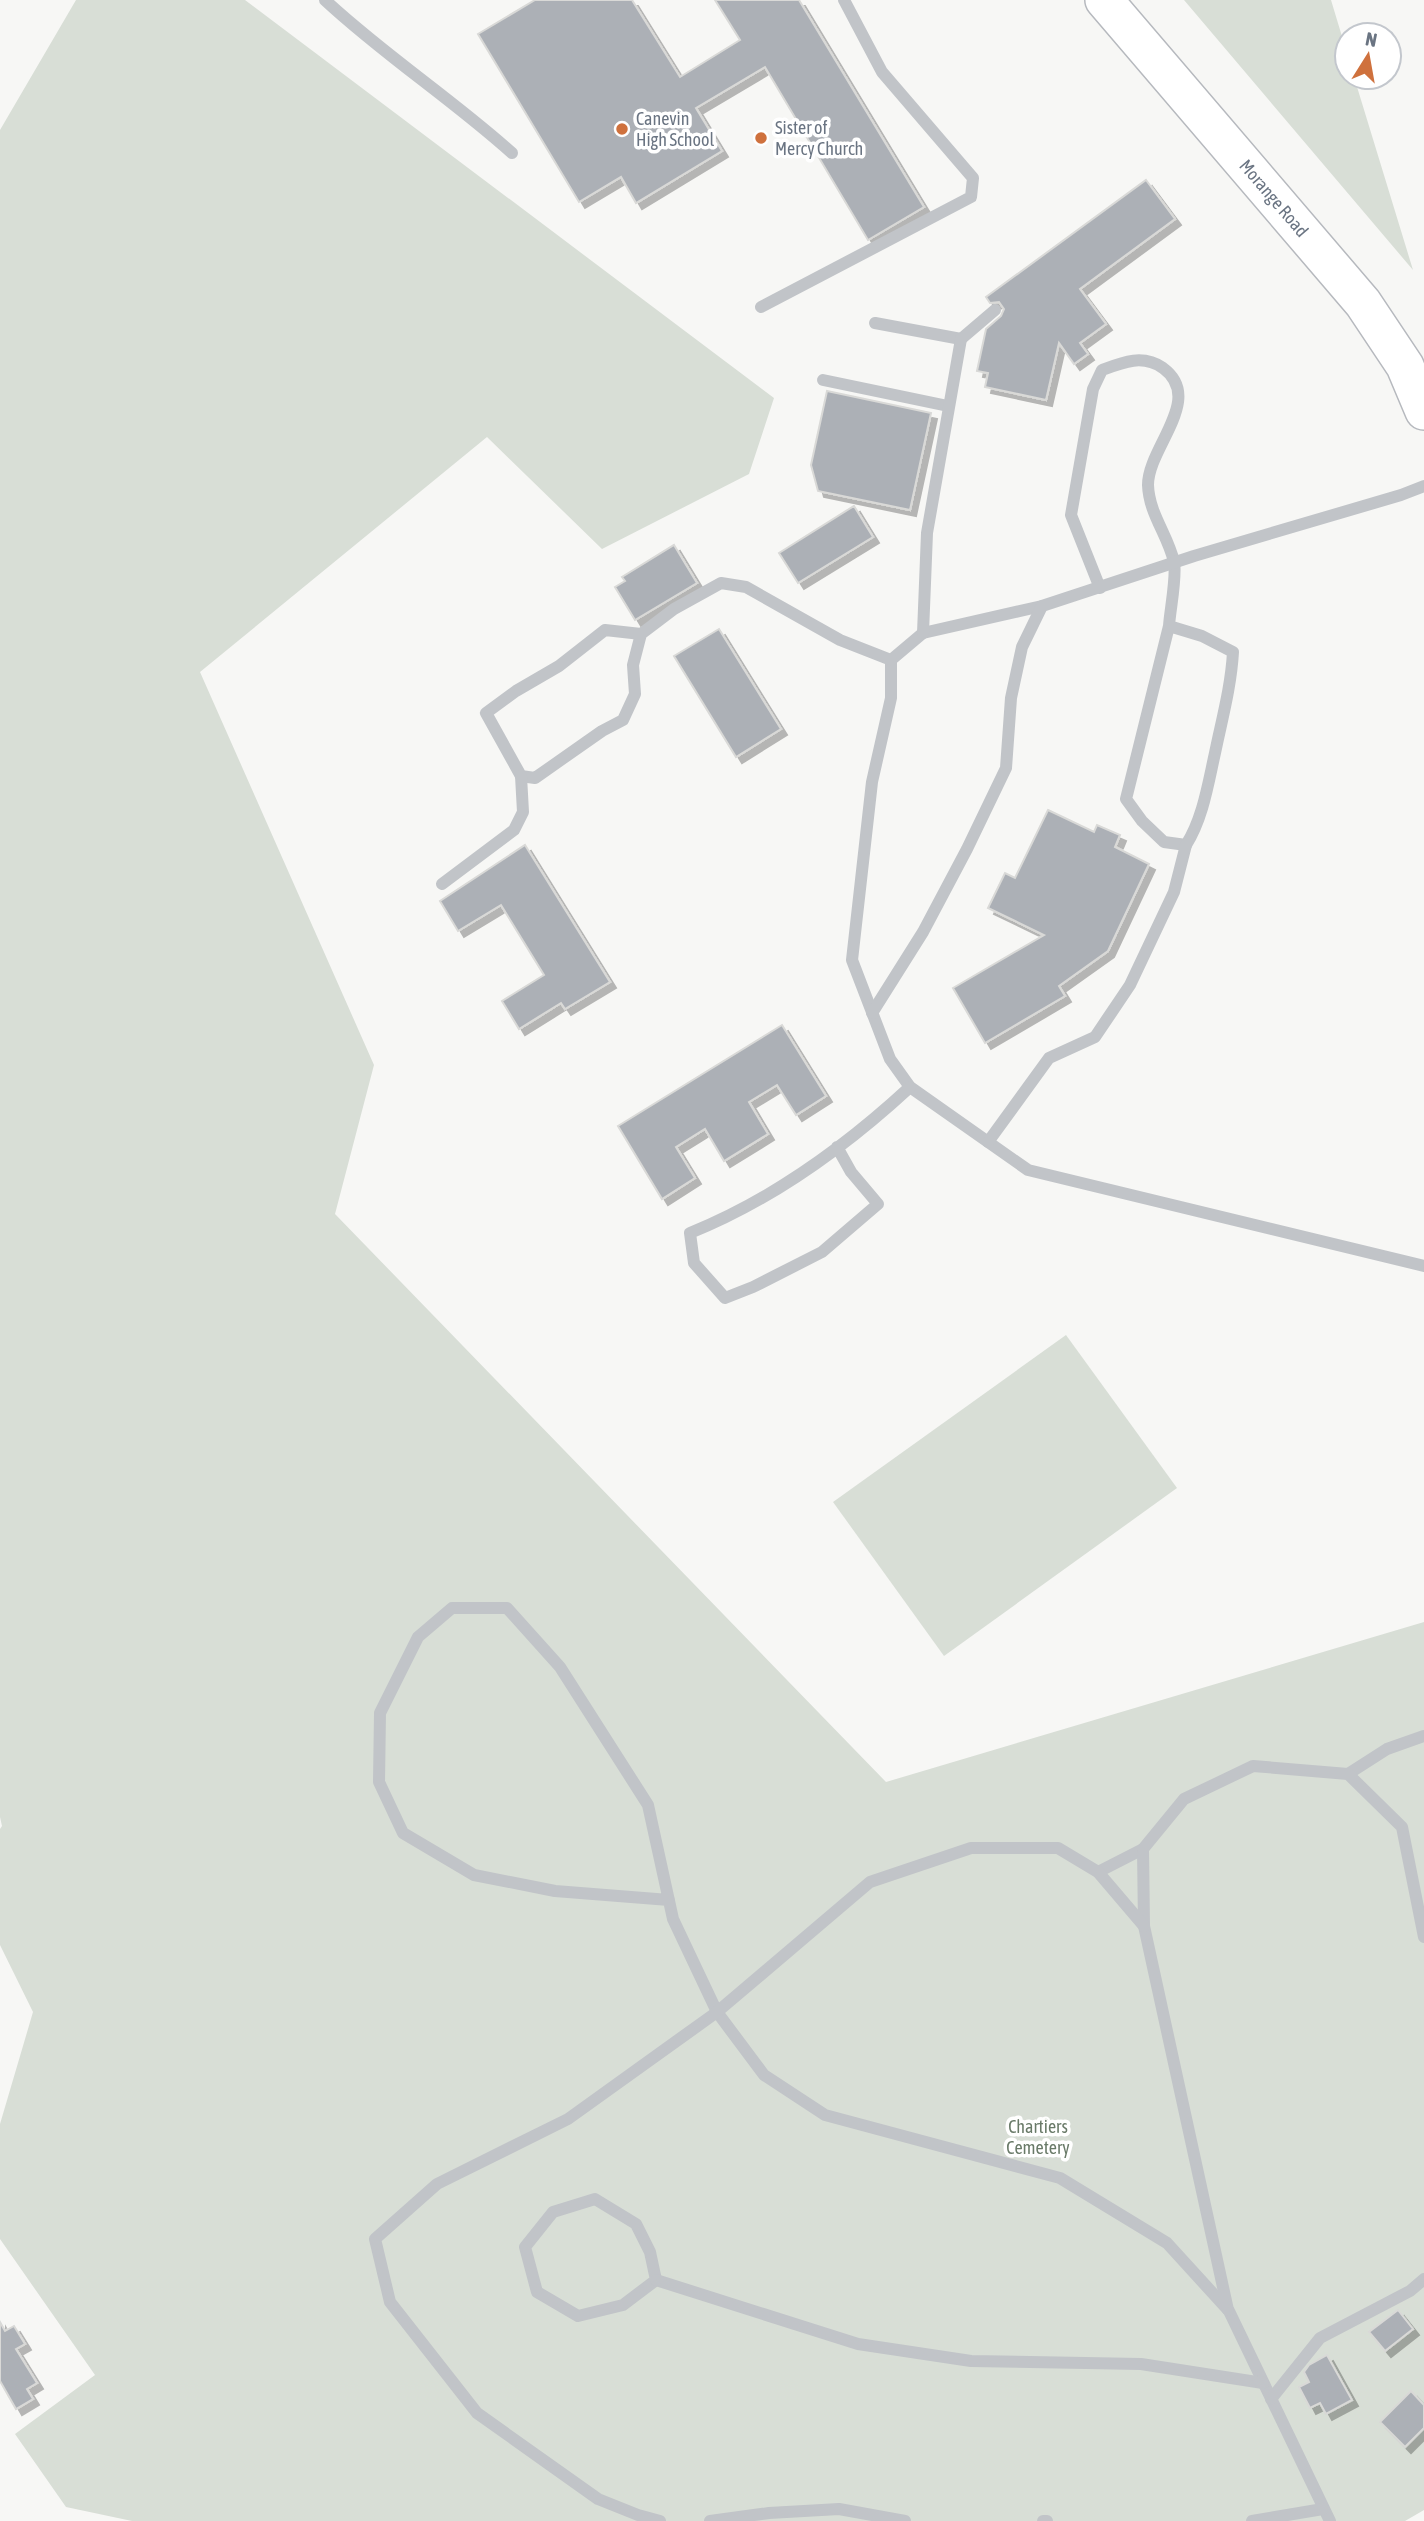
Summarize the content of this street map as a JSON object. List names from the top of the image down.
{
  "streets": {
    "street": ["Morange Road"]
  },
  "parks": ["Chartiers Cemetery"],
  "places": ["Canevin High School", "Sister of Mercy Church"],
  "north": "top"
}
